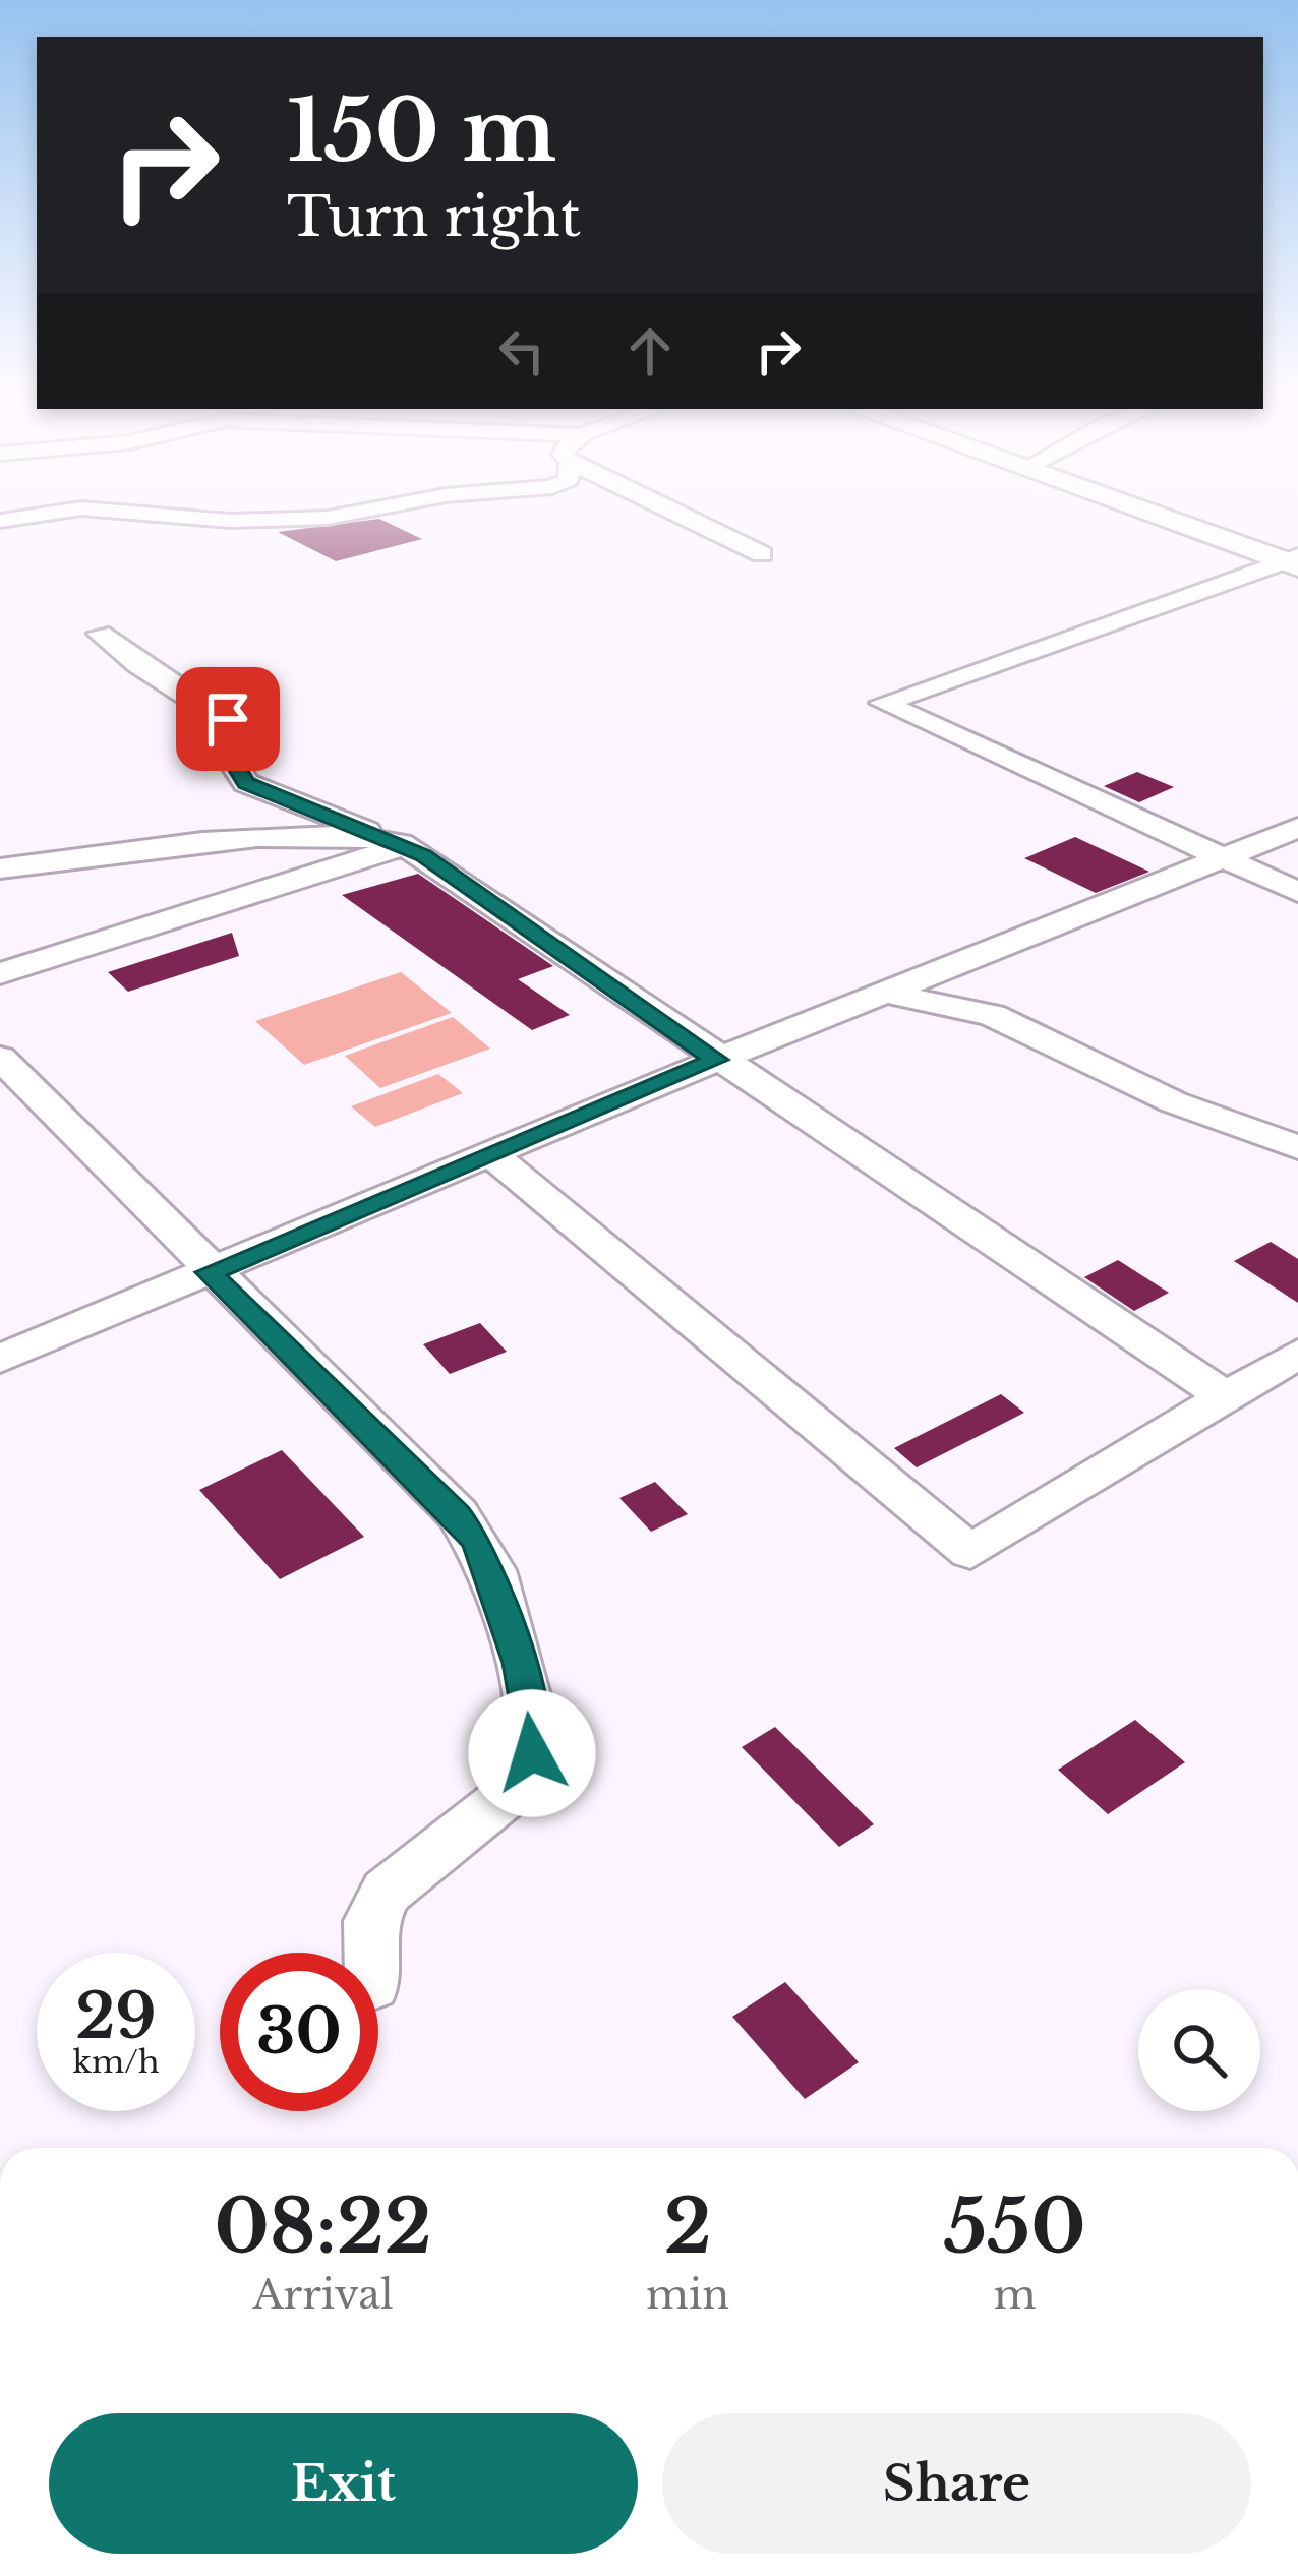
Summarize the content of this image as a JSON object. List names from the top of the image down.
{
  "page": {
    "turn": ["150 m", "Turn right"],
    "speed": "29 km/h",
    "limit": "30",
    "eta": [
      "08:22",
      "Arrival",
      "2",
      "min",
      "550",
      "m"
    ],
    "buttons": ["Exit", "Share"]
  }
}
